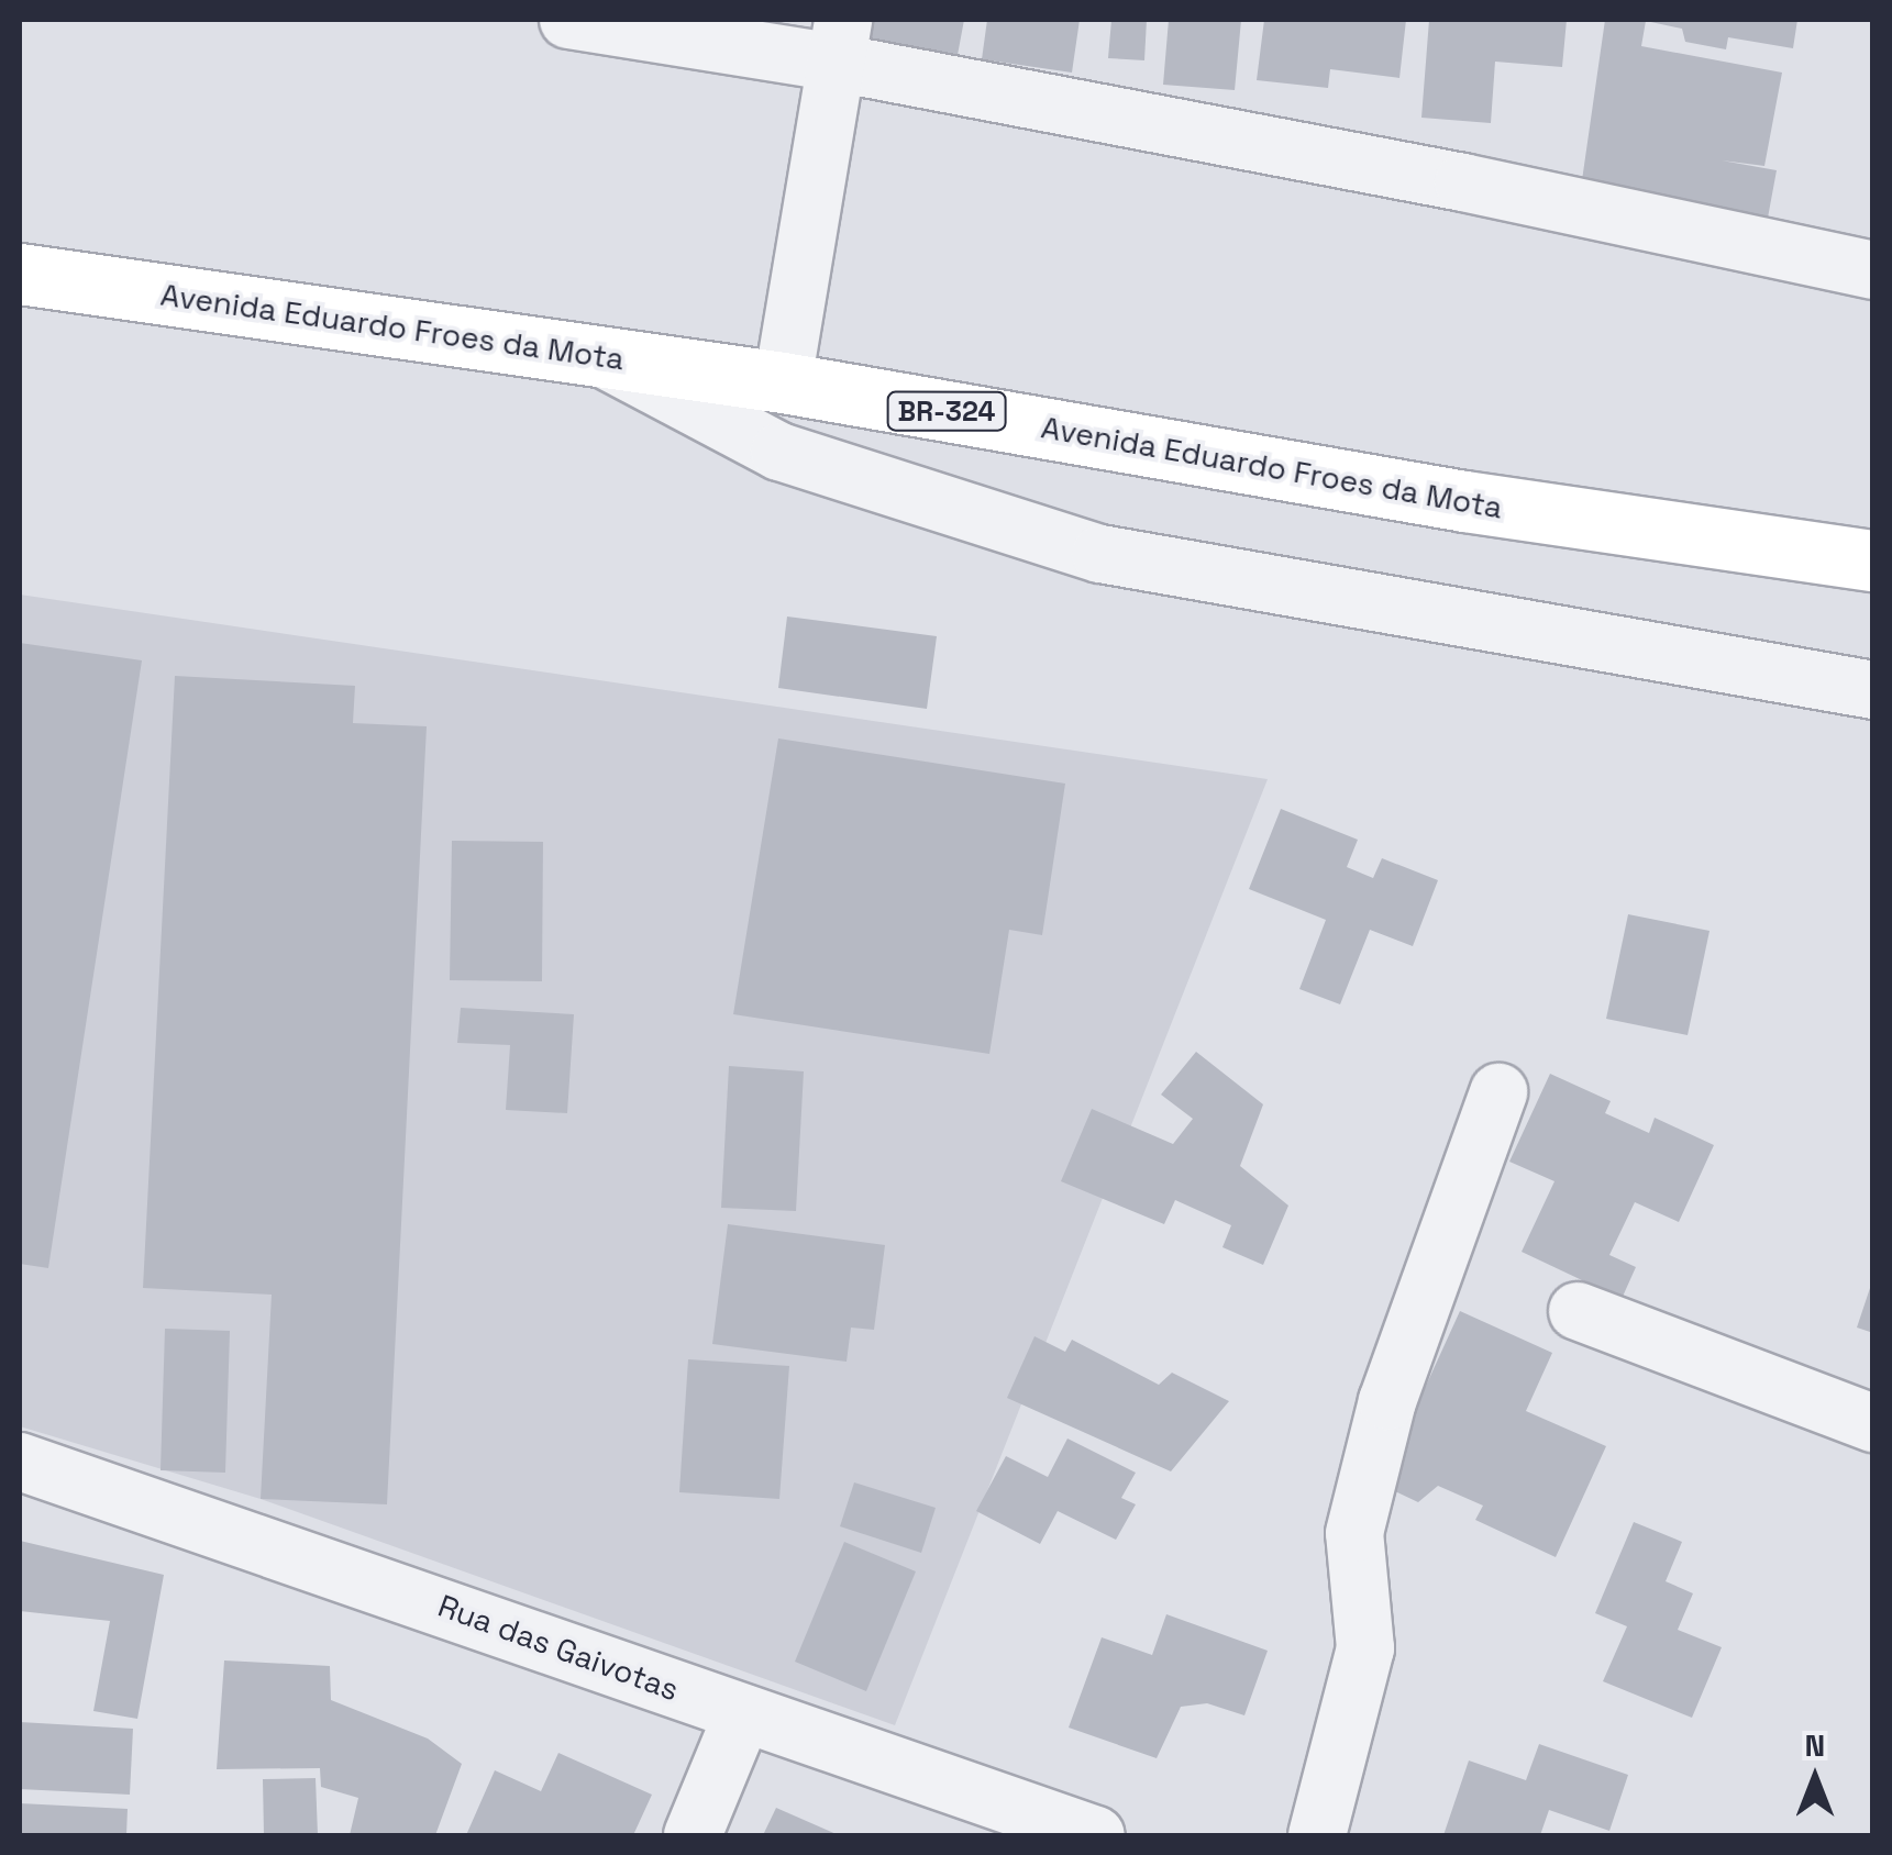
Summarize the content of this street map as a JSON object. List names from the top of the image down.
{
  "streets": {
    "highway": ["Avenida Eduardo Froes da Mota", "BR-324"],
    "street": ["Rua das Gaivotas"]
  },
  "north": "top"
}
